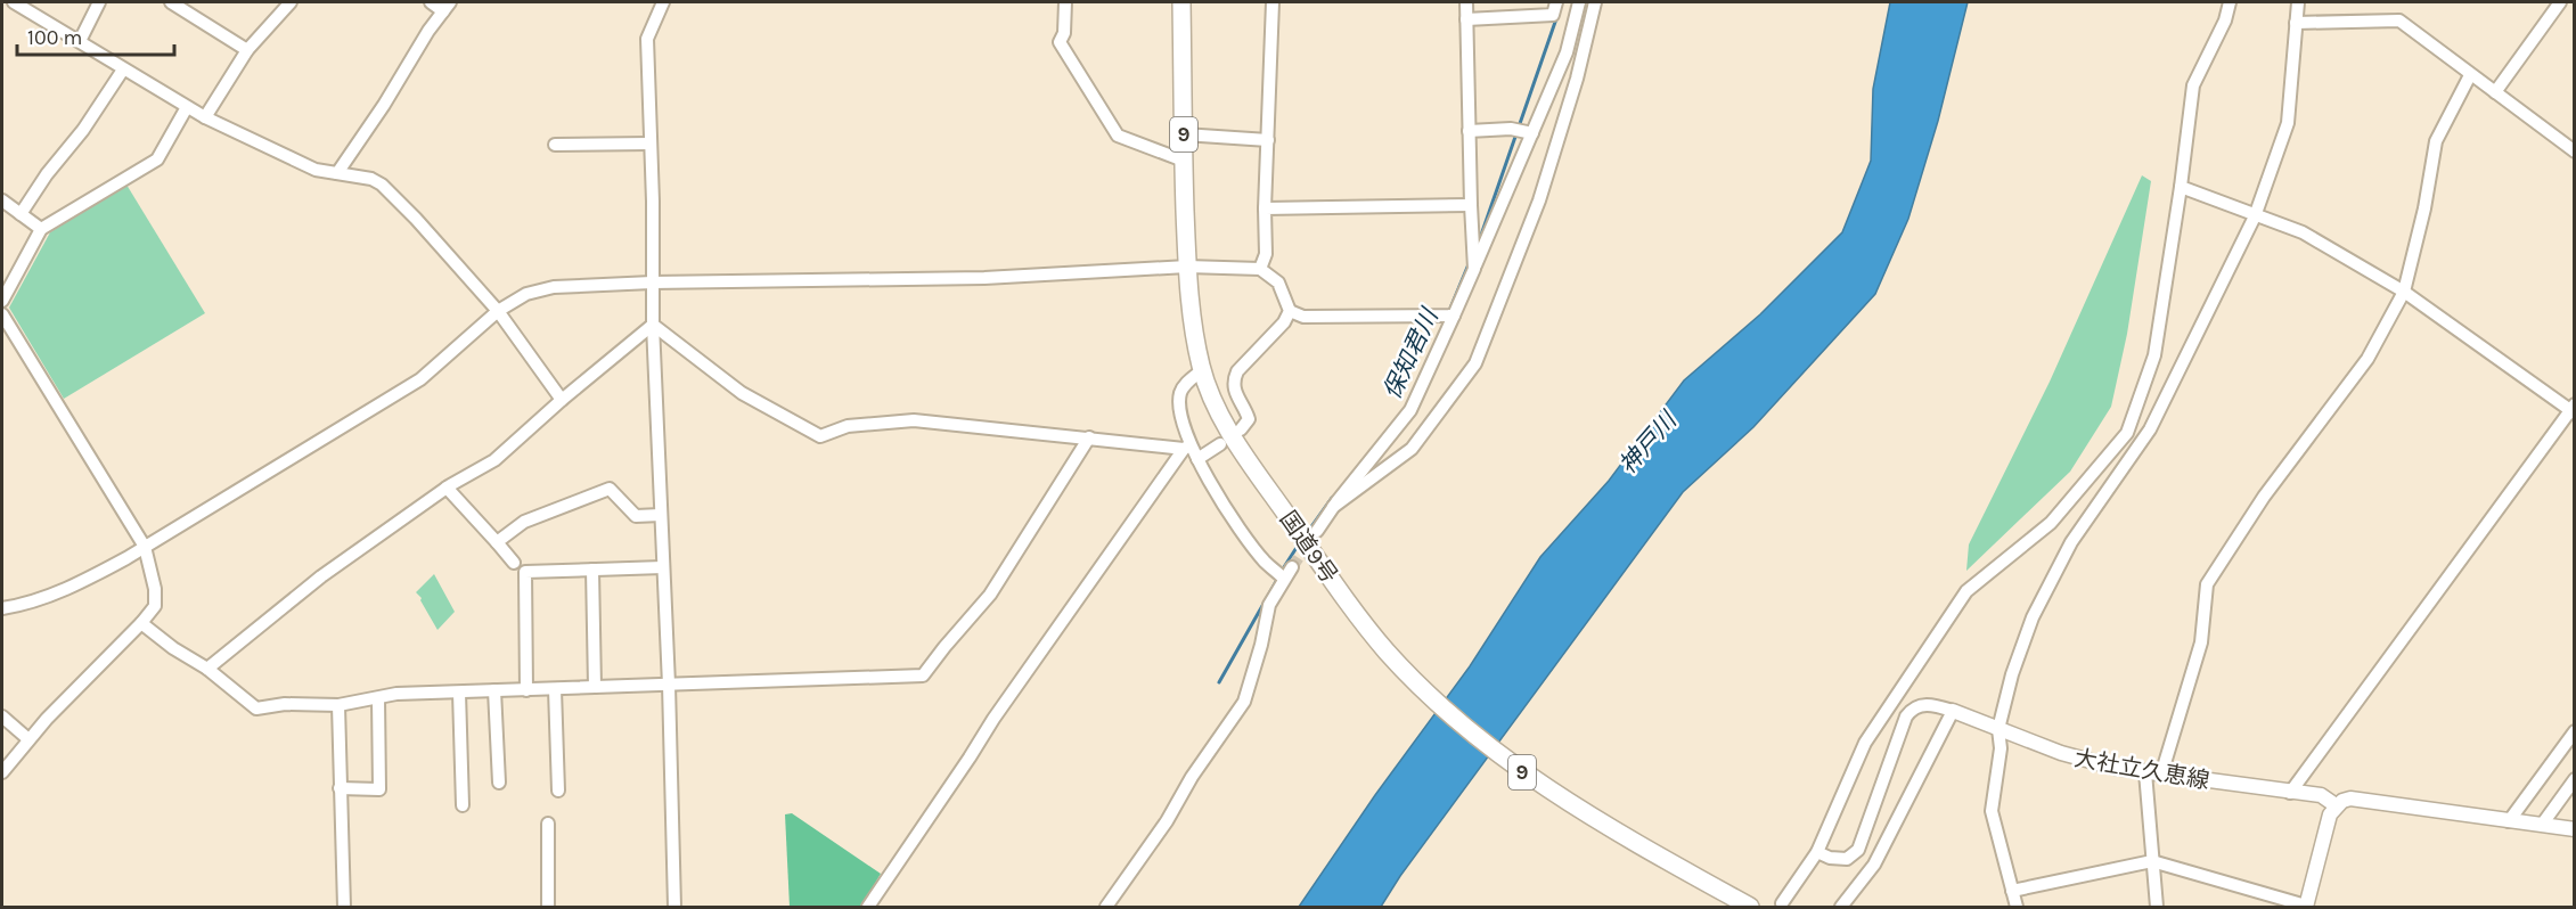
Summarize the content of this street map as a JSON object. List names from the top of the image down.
{
  "streets": {
    "highway": ["9", "国道9号"],
    "main road": ["大社立久恵線"]
  },
  "water": ["保知君川", "神戸川"],
  "scale_bar": "100 m"
}
